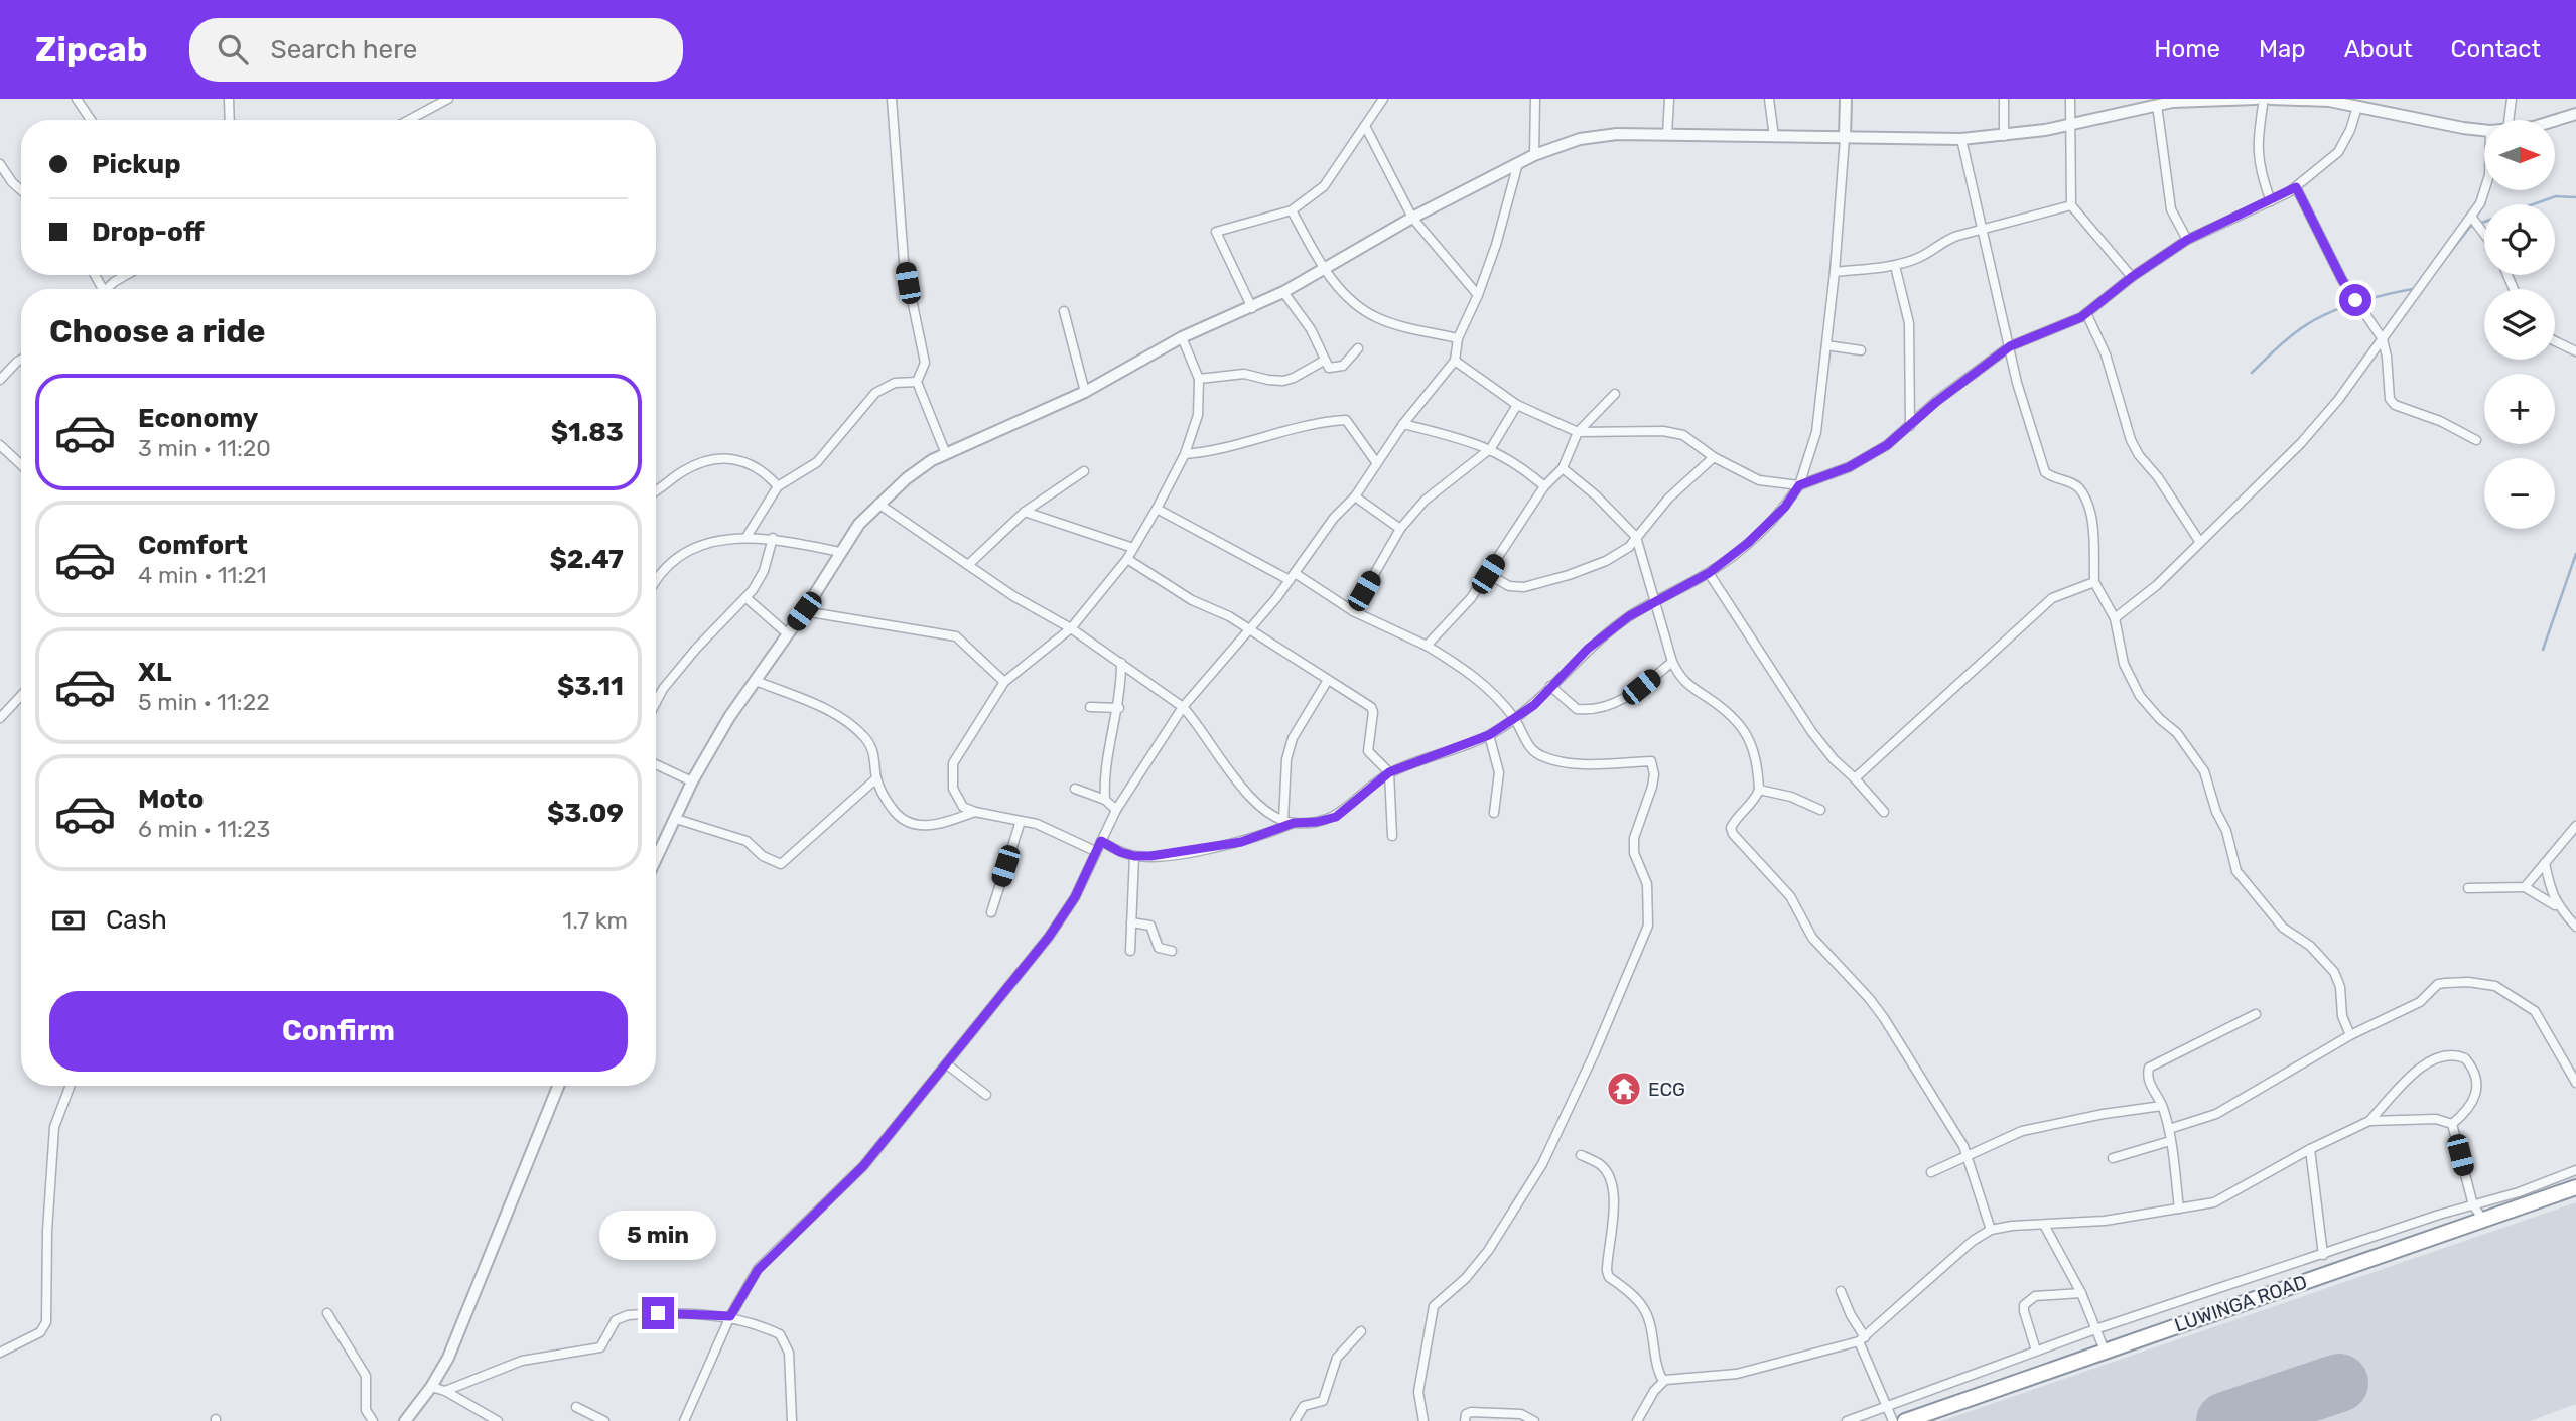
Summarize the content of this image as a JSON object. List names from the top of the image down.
{
  "streets": {
    "highway": ["LUWINGA ROAD"]
  },
  "places": {
    "temple": ["ECG"]
  },
  "north": "right",
  "page": {
    "header": "Zipcab",
    "search": "Search here",
    "nav": [
      "Home",
      "Map",
      "About",
      "Contact"
    ],
    "map_buttons": ["+", "−"],
    "banner": ["Pickup", "Drop-off"],
    "heading": "Choose a ride",
    "list": [
      {
        "name": "Economy",
        "note": "3 min · 11:20",
        "value": "$1.83"
      },
      {
        "name": "Comfort",
        "note": "4 min · 11:21",
        "value": "$2.47"
      },
      {
        "name": "XL",
        "note": "5 min · 11:22",
        "value": "$3.11"
      },
      {
        "name": "Moto",
        "note": "6 min · 11:23",
        "value": "$3.09"
      }
    ],
    "pay": ["Cash", "1.7 km"],
    "buttons": "Confirm",
    "bubble": "5 min"
  }
}
